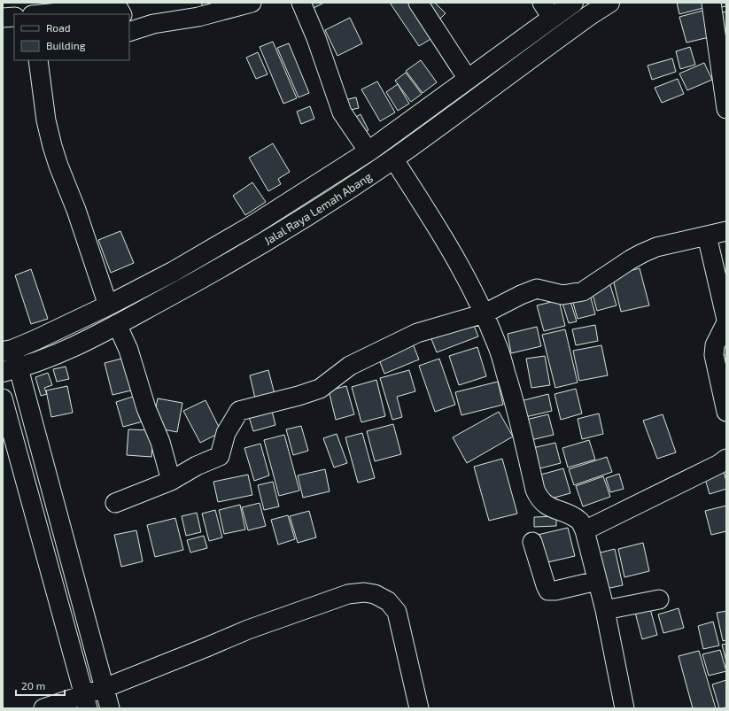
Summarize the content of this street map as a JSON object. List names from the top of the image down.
{
  "streets": {
    "highway": ["Jalal Raya Lemah Abang"]
  },
  "legend": ["Road", "Building"],
  "scale_bar": "20 m"
}
